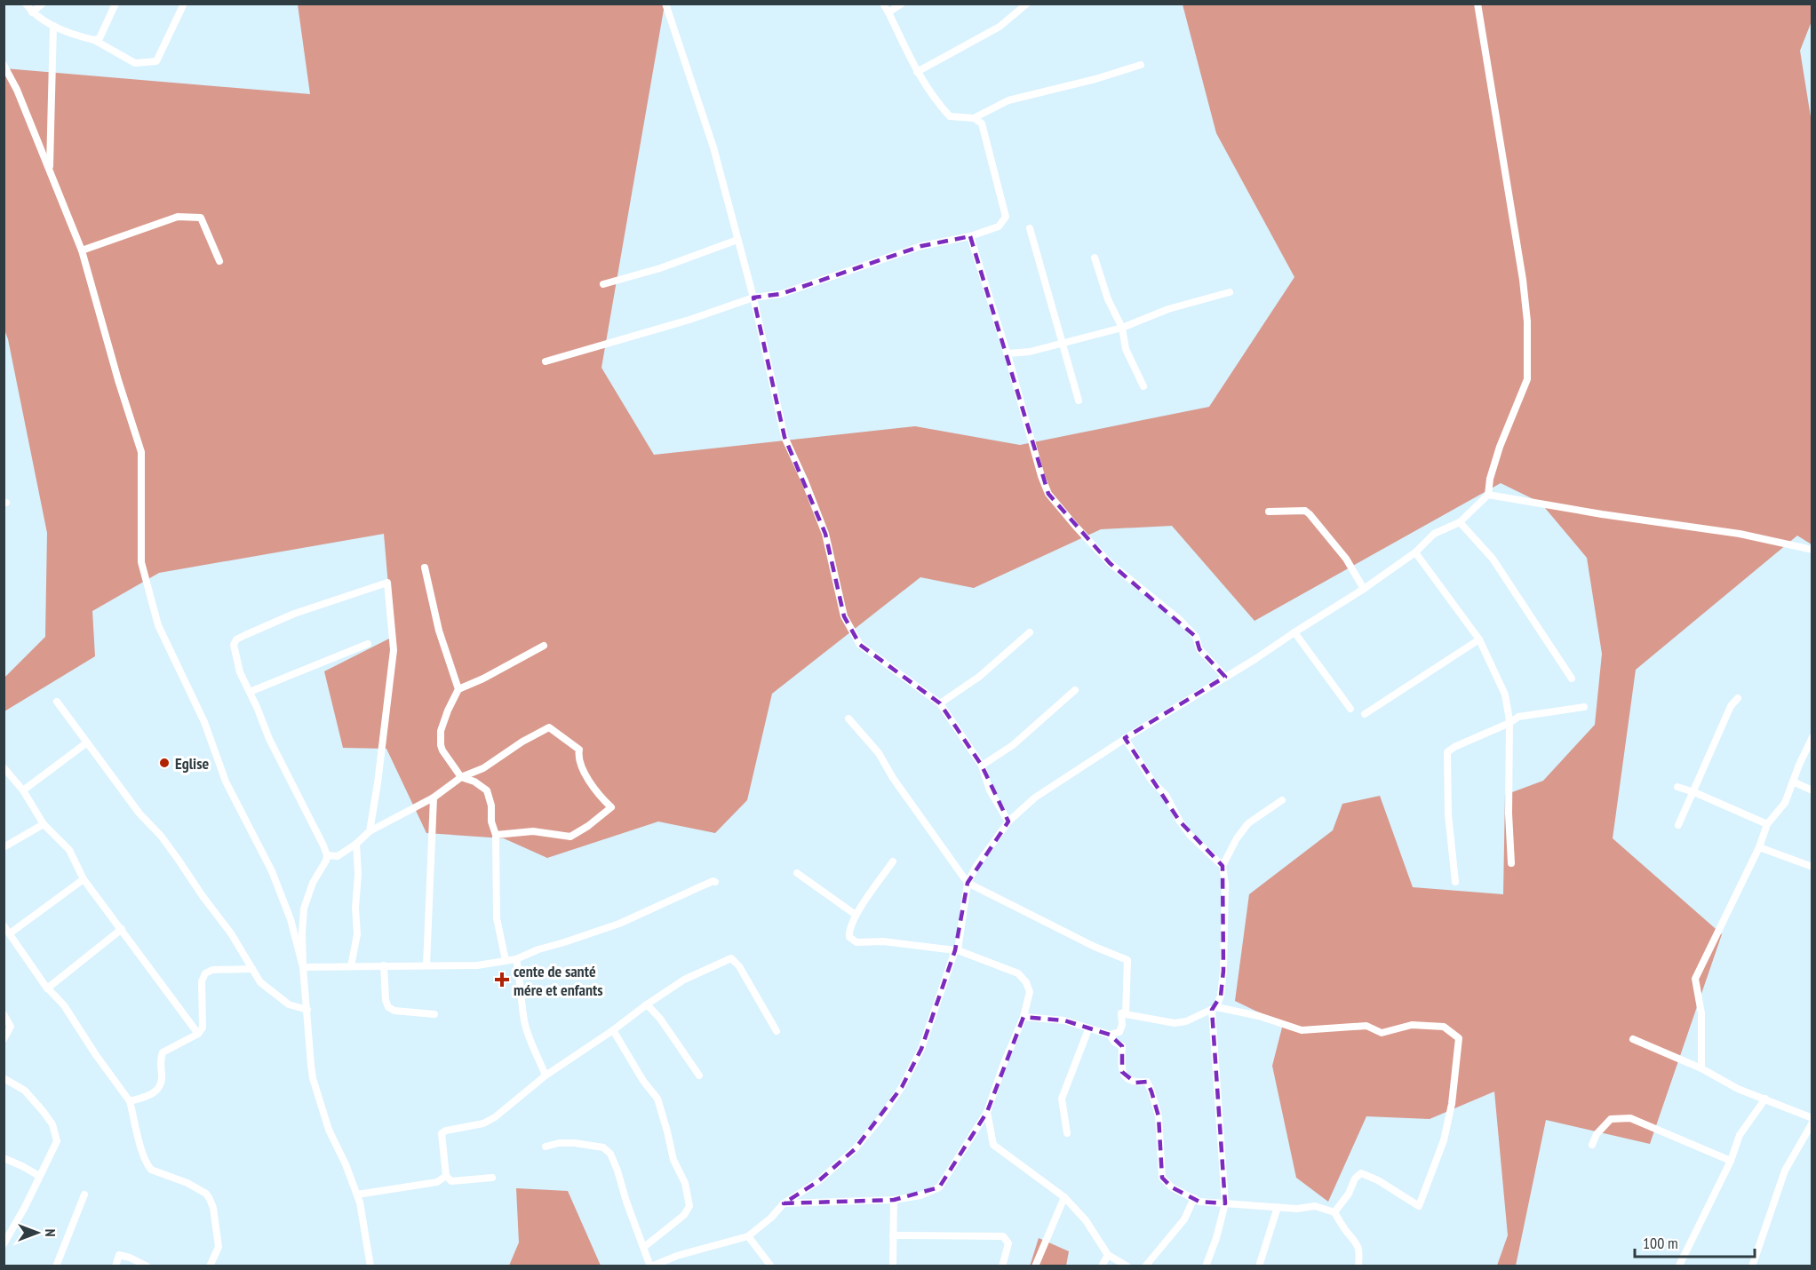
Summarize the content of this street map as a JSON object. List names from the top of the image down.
{
  "places": {
    "other": ["Eglise"],
    "health": ["cente de santé mére et enfants"]
  },
  "scale_bar": "100 m",
  "north": "right"
}
